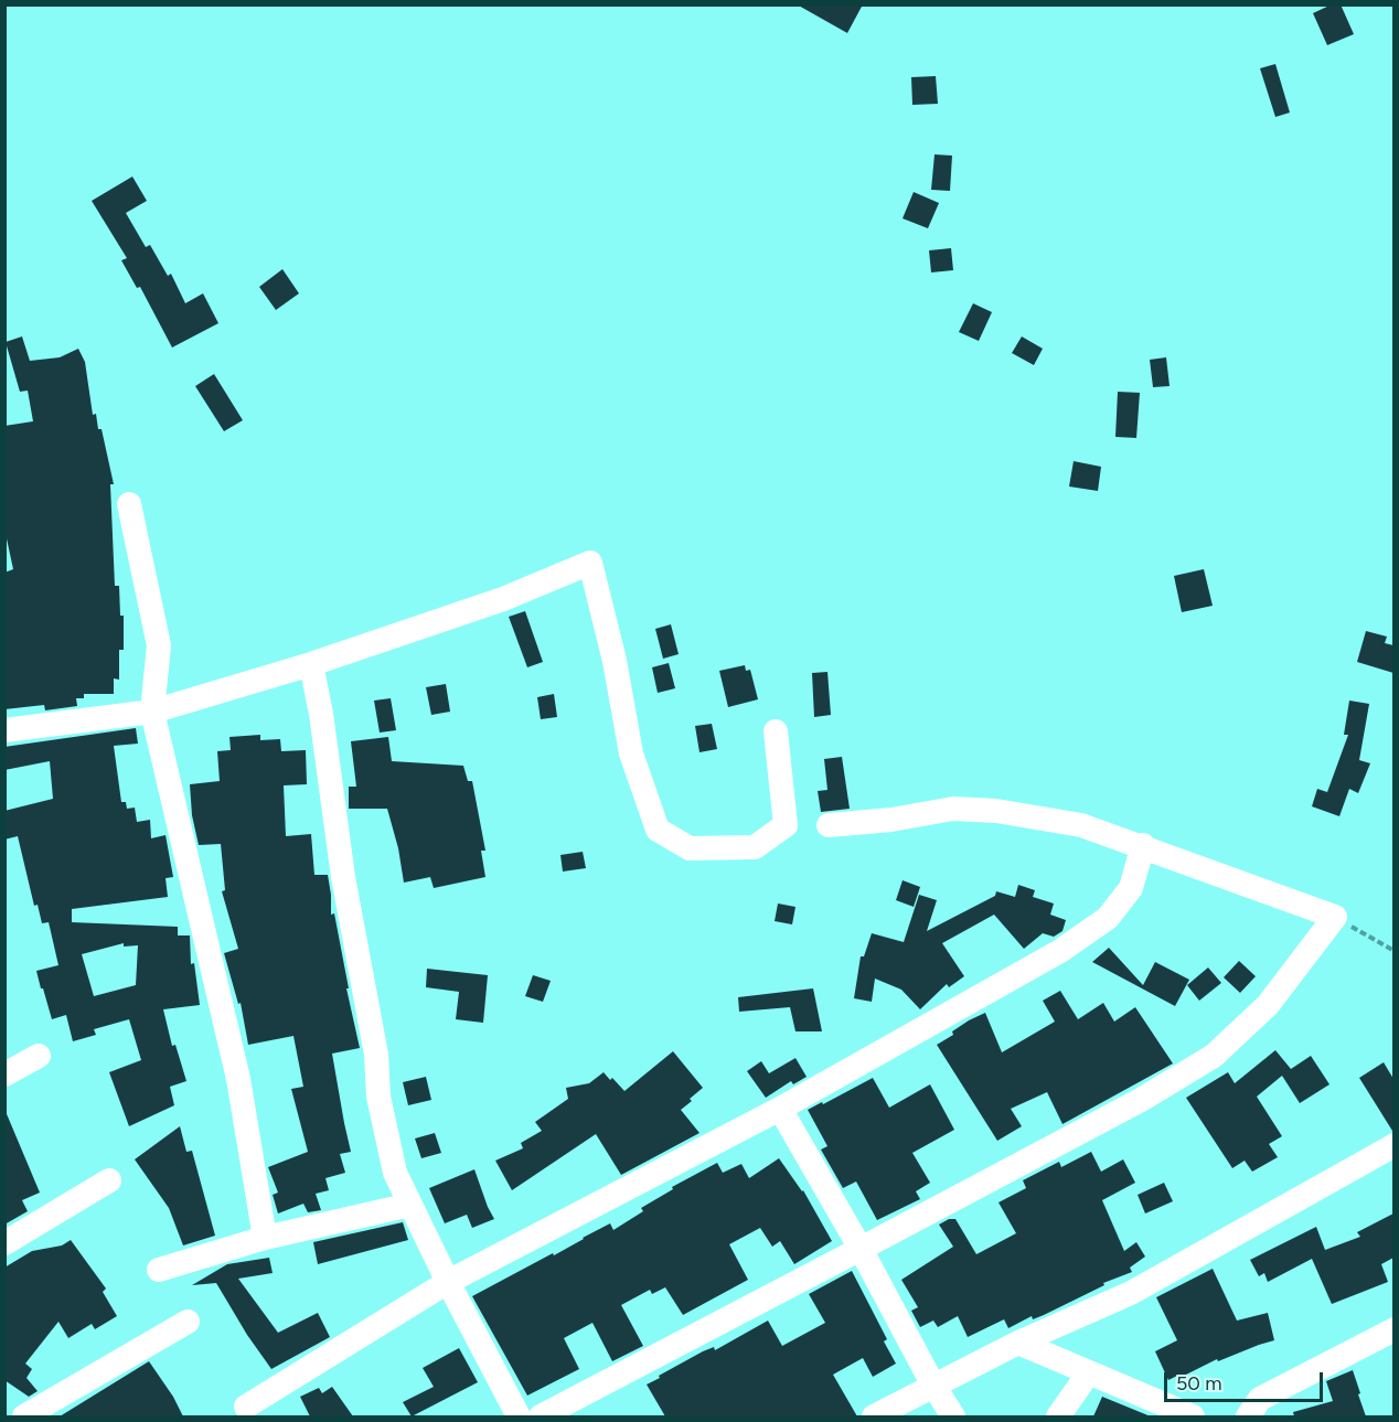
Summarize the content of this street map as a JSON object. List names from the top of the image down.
{
  "scale_bar": "50 m"
}
